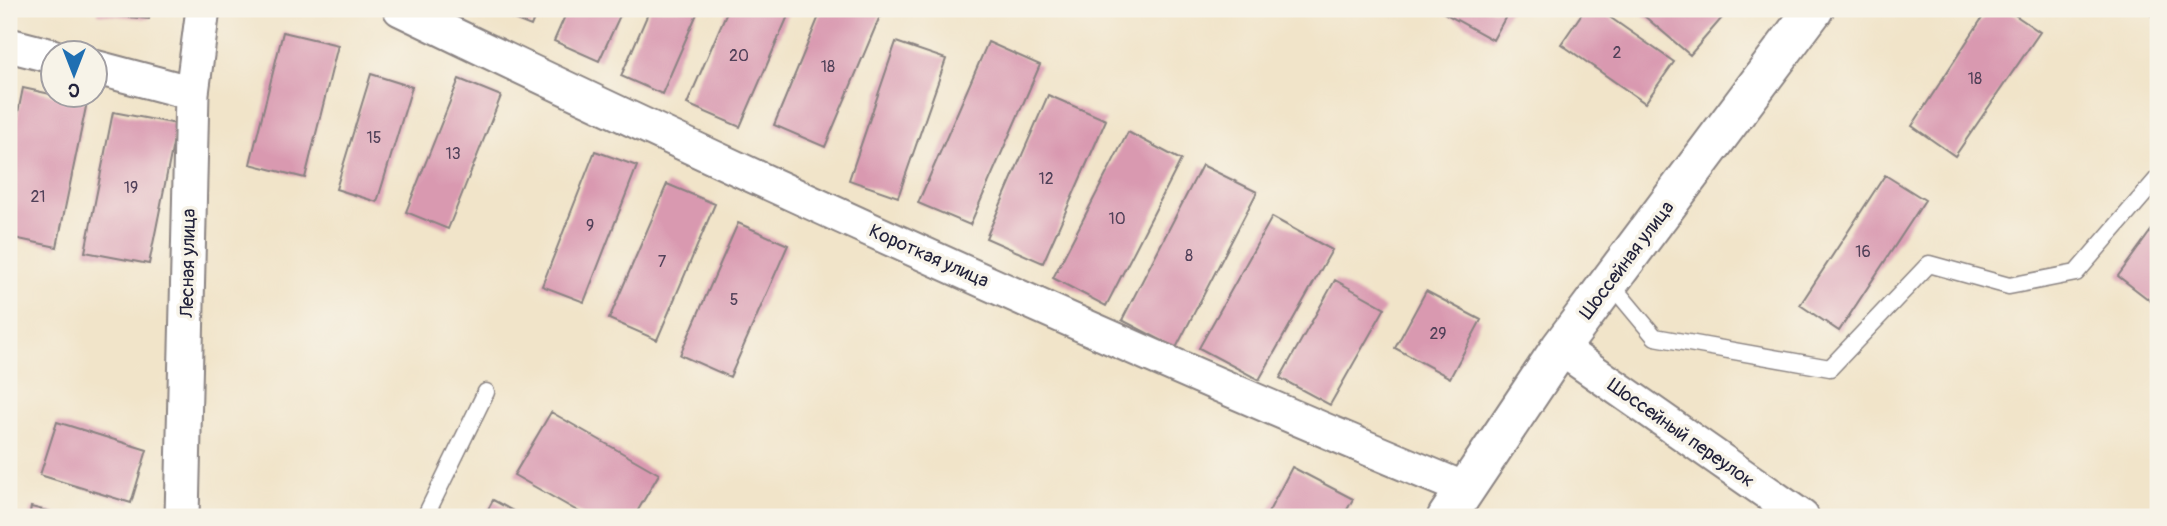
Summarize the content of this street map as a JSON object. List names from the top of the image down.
{
  "streets": {
    "main road": ["Шоссейная улица"],
    "street": ["Короткая улица", "Лесная улица", "Шоссейный переулок"]
  },
  "crossings": [
    ["Короткая улица", "Шоссейная улица"],
    ["Шоссейная улица", "Шоссейный переулок"]
  ],
  "house_numbers": [
    "2",
    "20",
    "18",
    "18",
    "15",
    "13",
    "12",
    "19",
    "21",
    "10",
    "9",
    "16",
    "8",
    "7",
    "5",
    "29"
  ],
  "north": "bottom"
}
